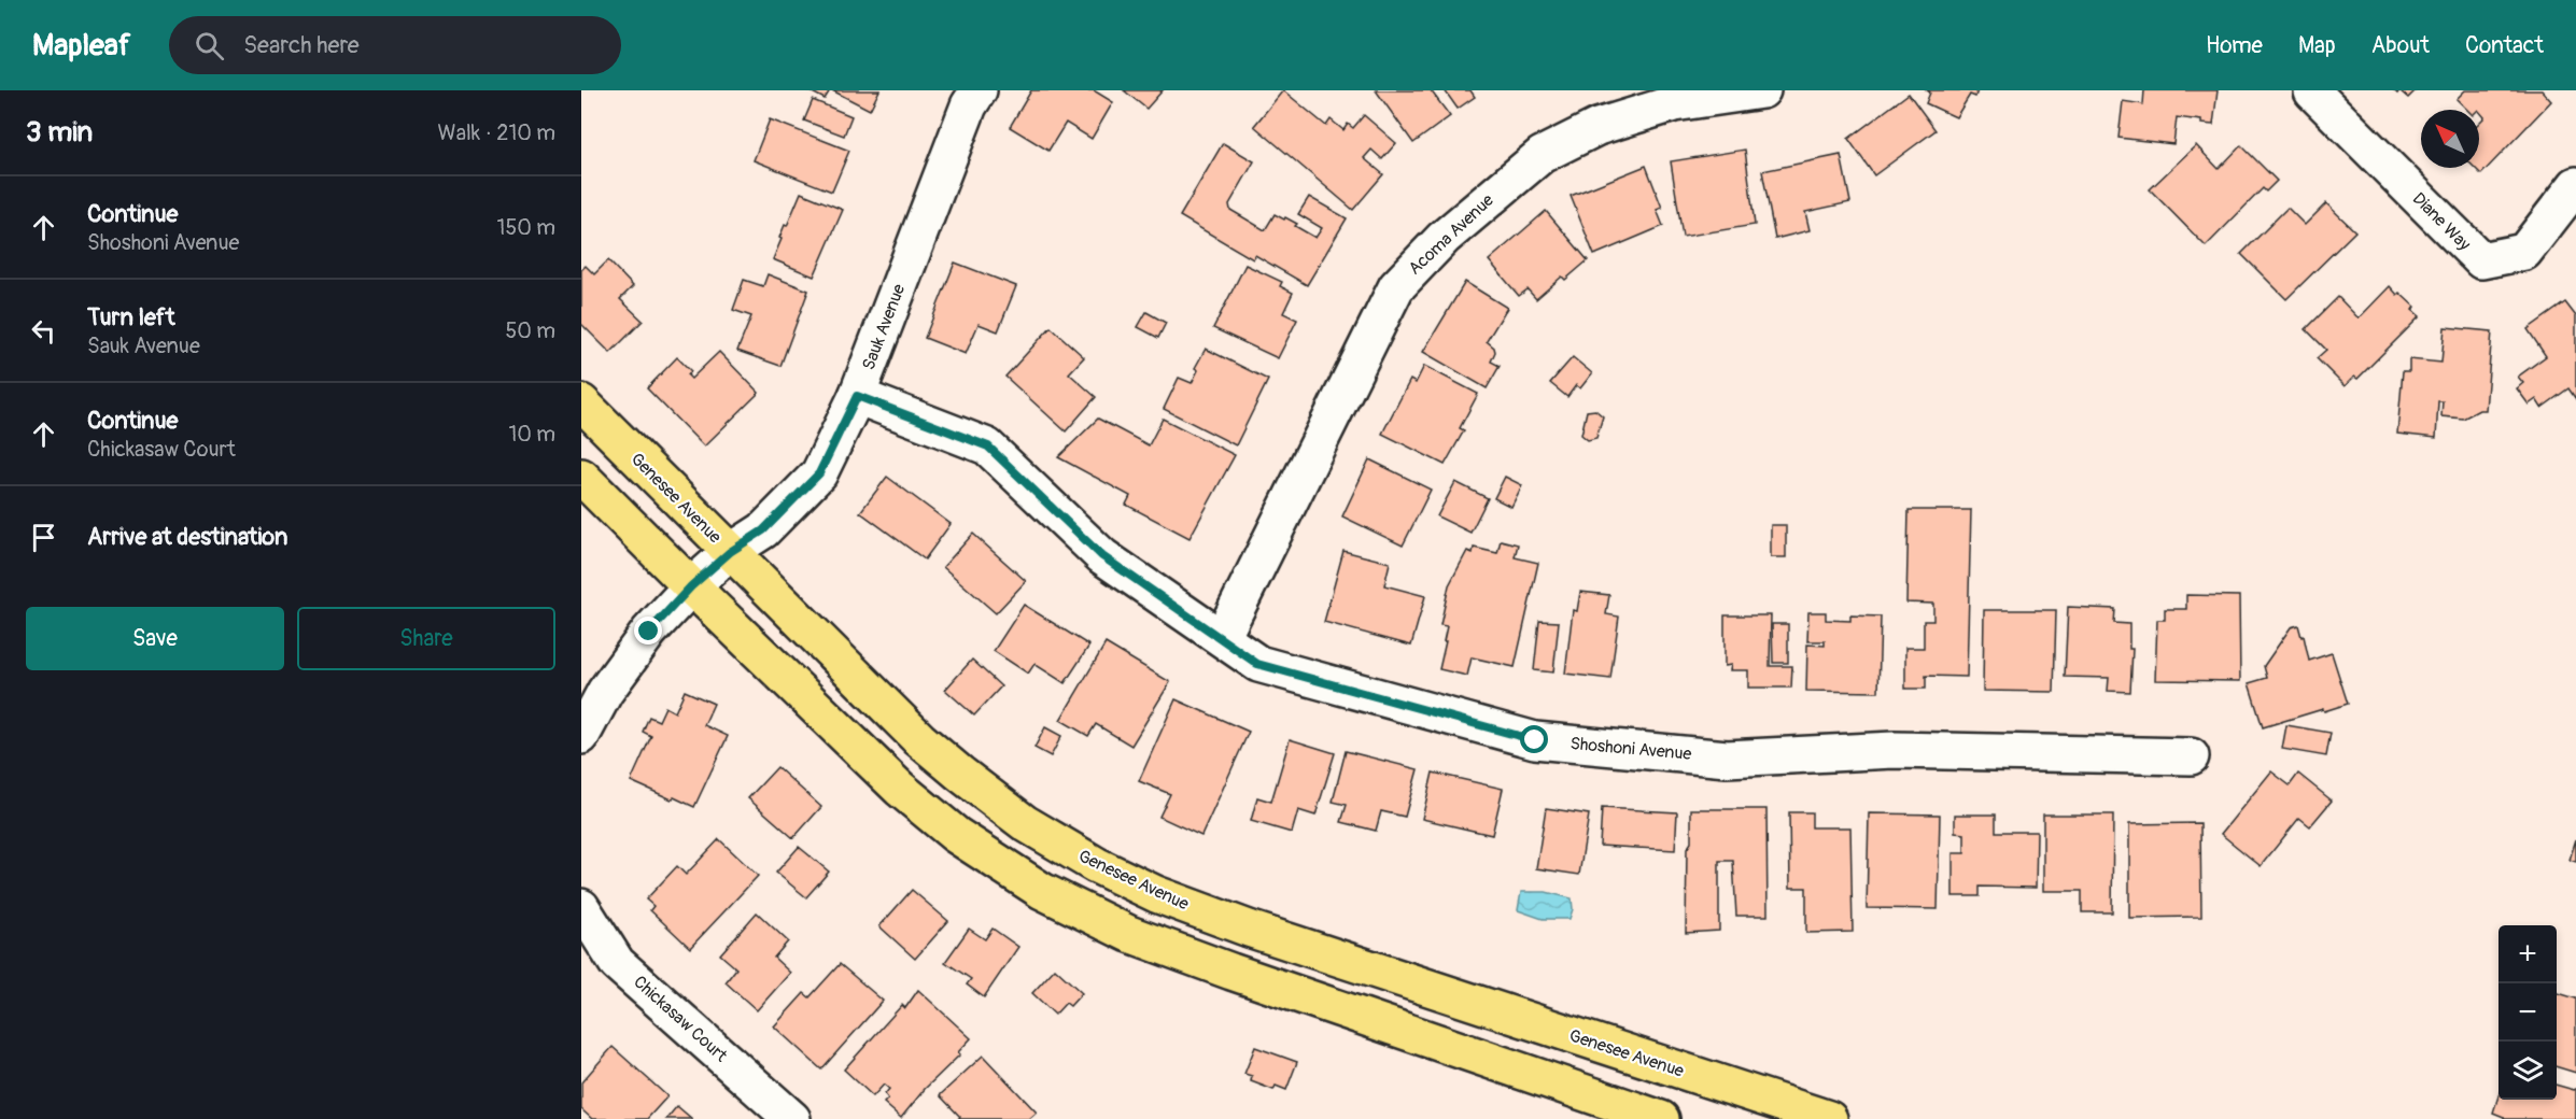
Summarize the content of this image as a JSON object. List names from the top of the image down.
{
  "streets": {
    "main road": ["Genesee Avenue"],
    "street": [
      "Diane Way",
      "Acoma Avenue",
      "Sauk Avenue",
      "Shoshoni Avenue",
      "Chickasaw Court"
    ]
  },
  "crossings": [
    ["Acoma Avenue", "Shoshoni Avenue"],
    ["Sauk Avenue", "Genesee Avenue"],
    ["Sauk Avenue", "Shoshoni Avenue"]
  ],
  "north": "top left",
  "page": {
    "header": "Mapleaf",
    "search": "Search here",
    "nav": [
      "Home",
      "Map",
      "About",
      "Contact"
    ],
    "heading": ["3 min", "Walk · 210 m"],
    "list": [
      ["Continue", "Shoshoni Avenue", "150 m"],
      ["Turn left", "Sauk Avenue", "50 m"],
      ["Continue", "Chickasaw Court", "10 m"],
      "Arrive at destination"
    ],
    "buttons": ["Save", "Share"],
    "map_buttons": ["+", "−"]
  }
}
